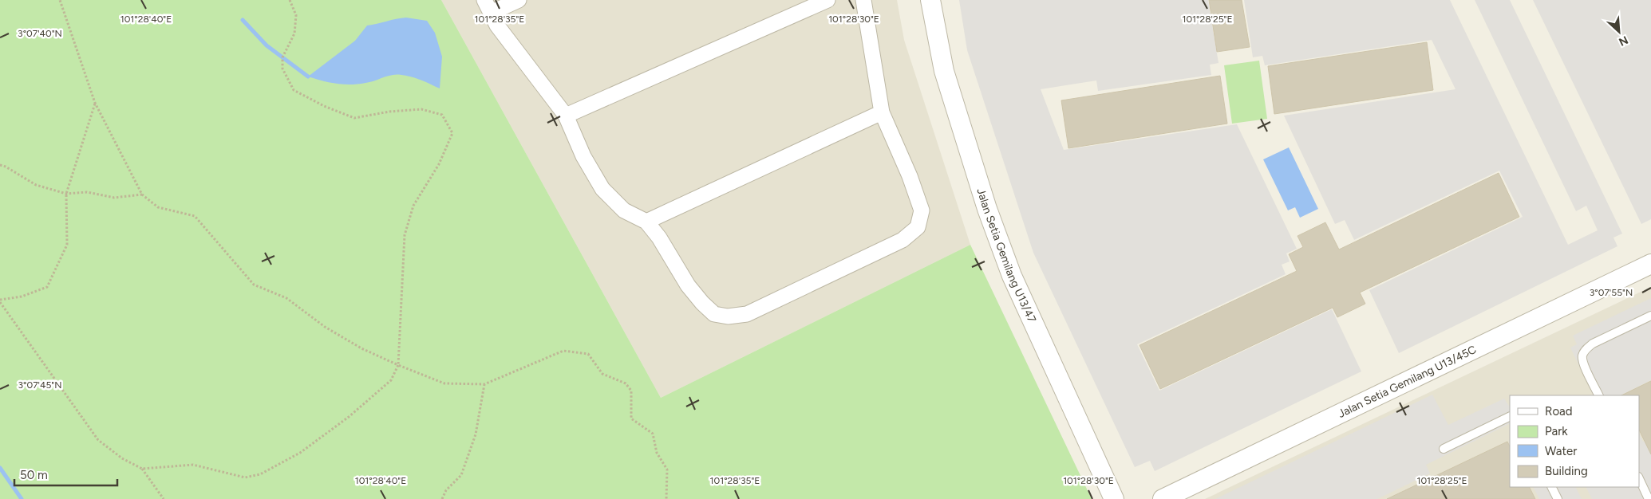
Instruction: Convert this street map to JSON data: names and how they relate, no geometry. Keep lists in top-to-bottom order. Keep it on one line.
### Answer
{"streets":{"street":["Jalan Setia Gemilang U13/47","Jalan Setia Gemilang U13/45C"]},"legend":["Road","Park","Water","Building"],"scale_bar":"50 m","north":"bottom right","coordinates":["101°28'40\"E","101°28'35\"E","101°28'30\"E","101°28'25\"E","3°07'40\"N","3°07'55\"N","3°07'45\"N"]}
